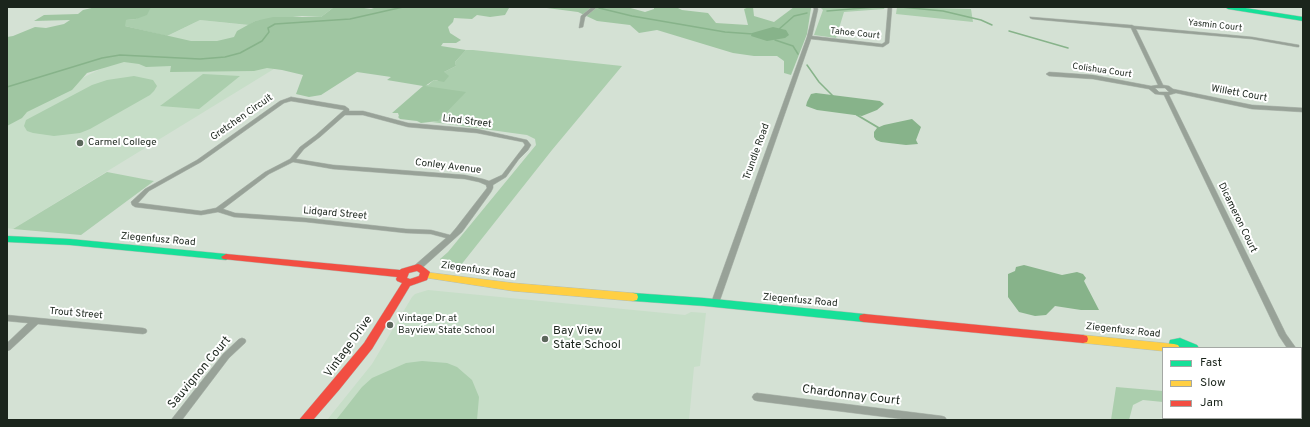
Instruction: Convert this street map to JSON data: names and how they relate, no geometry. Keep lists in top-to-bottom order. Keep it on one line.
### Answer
{"streets":{"main road":["Ziegenfusz Road","Vintage Drive"],"street":["Yasmin Court","Tahoe Court","Colishua Court","Willett Court","Gretchen Circuit","Lind Street","Trundle Road","Conley Avenue","Lidgard Street","Dicameron Court","Trout Street","Sauvignon Court","Chardonnay Court"]},"crossings":[["Tahoe Court","Trundle Road"],["Willett Court","Dicameron Court"],["Gretchen Circuit","Lind Street"],["Gretchen Circuit","Conley Avenue"],["Gretchen Circuit","Lidgard Street"],["Lind Street","Conley Avenue"],["Trundle Road","Ziegenfusz Road"],["Conley Avenue","Lidgard Street"]],"places":["Carmel College","Vintage Dr at Bayview State School","Bay View State School"],"legend":["Fast","Slow","Jam"]}
